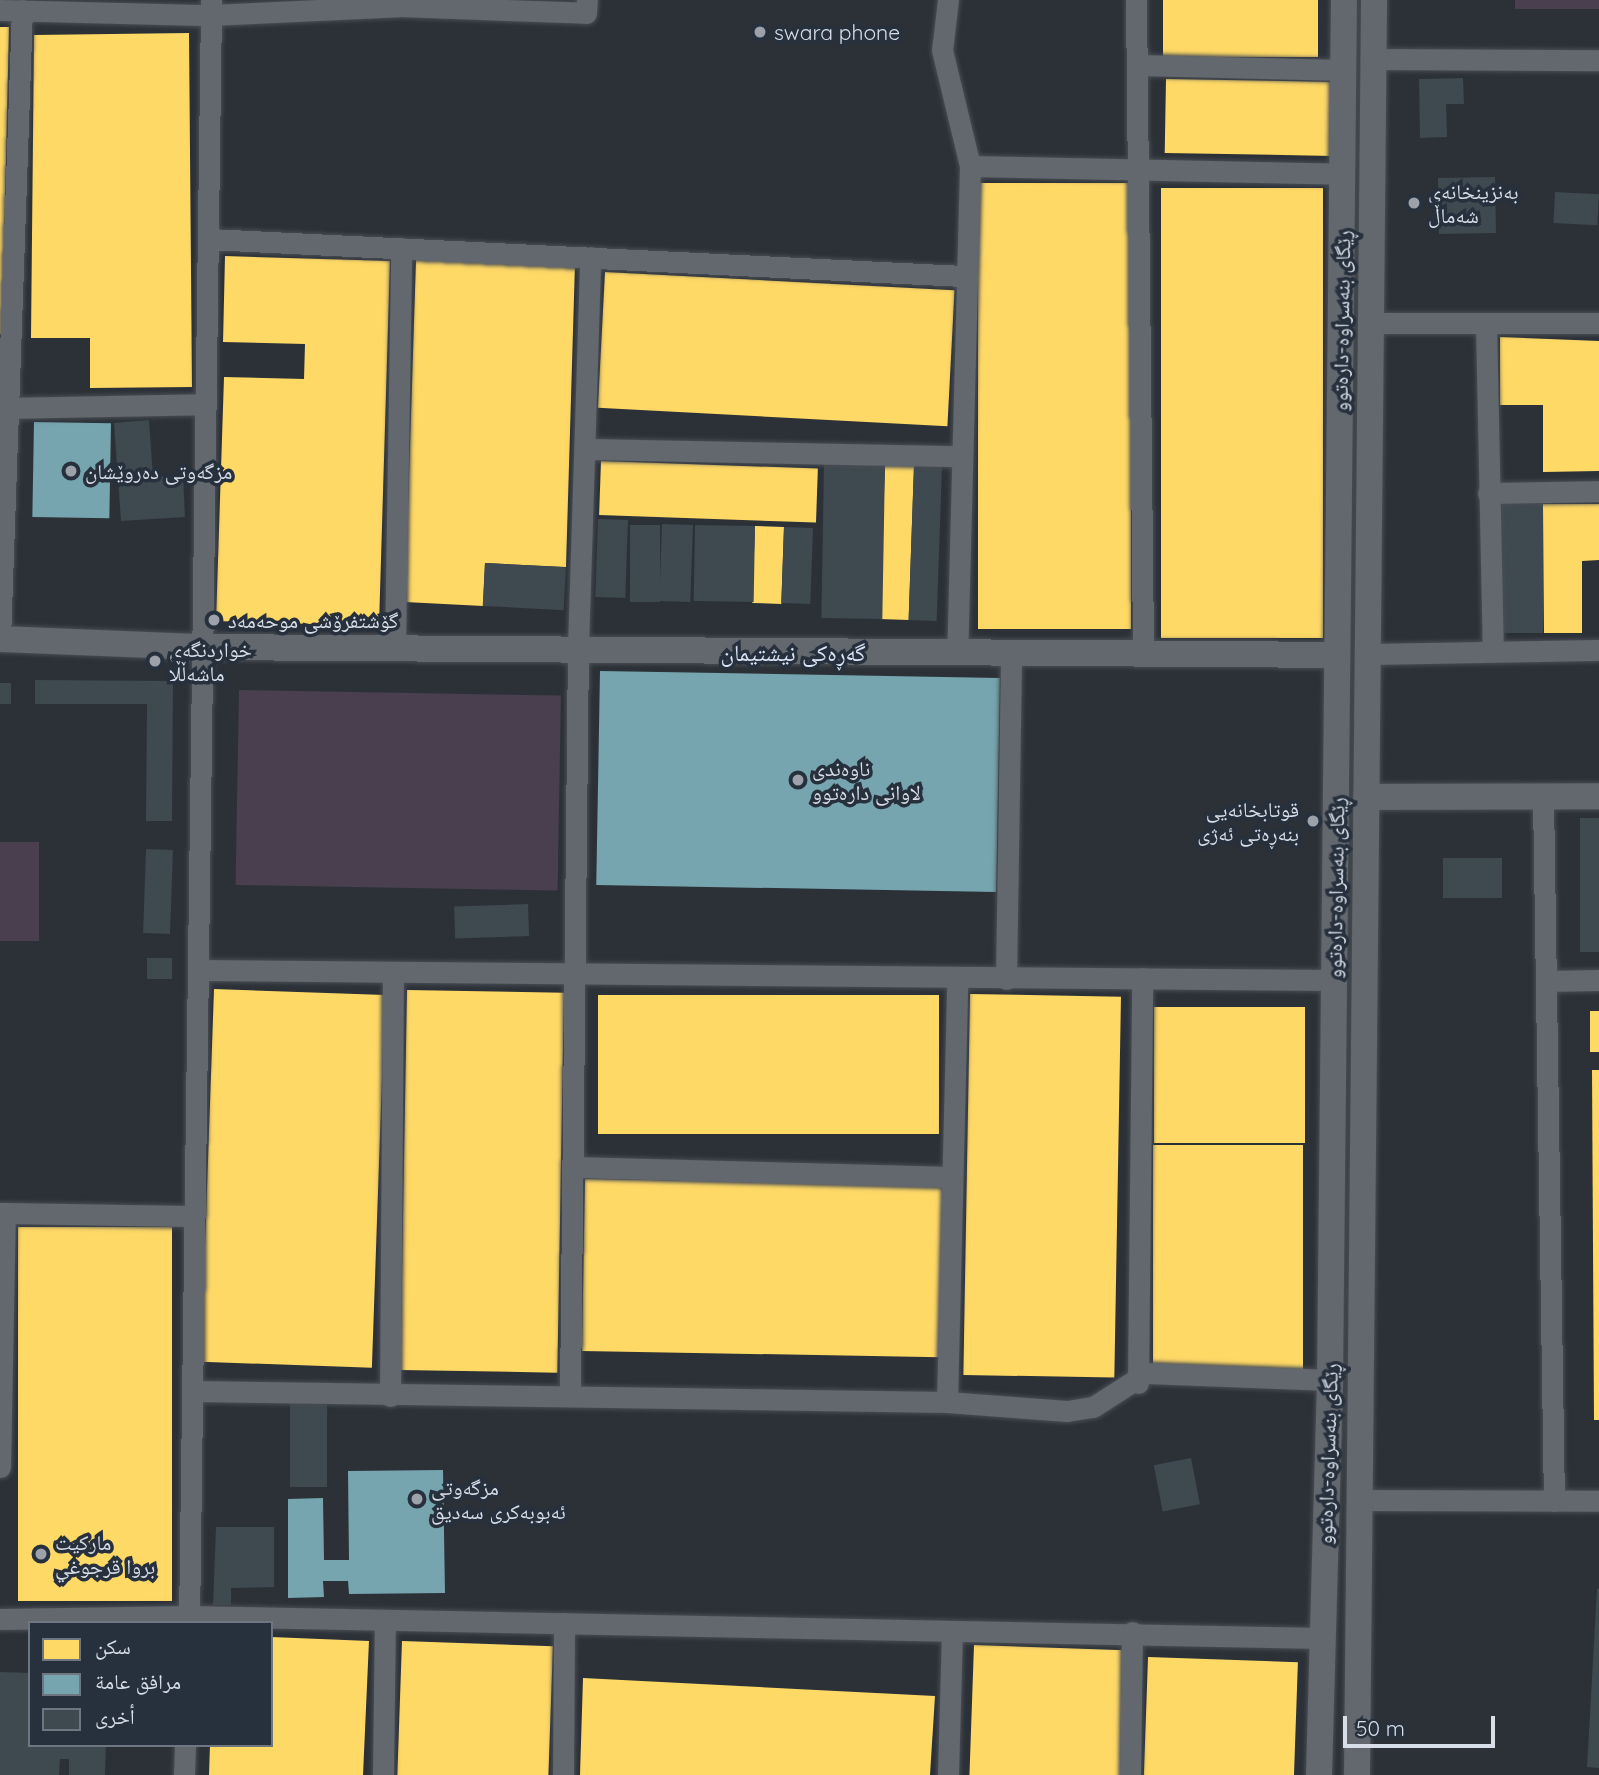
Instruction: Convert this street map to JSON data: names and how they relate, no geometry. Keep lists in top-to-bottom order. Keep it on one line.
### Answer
{"streets":{"street":["ڕێگای بنەسراوە-دارەتوو"]},"districts":["گەڕەکی نیشتیمان"],"places":["swara phone","بەنزینخانەی شەماڵ","مزگەوتی دەروێشان","گۆشتفرۆشی موحەمەد","خواردنگەی ماشەڵڵا","ناوەندی لاوانی دارەتوو","قوتابخانەیی بنەڕەتی ئەژی","مزگەوتی ئەبوبەکری سەدیق","ماركيت بروا قرجوغي"],"legend":["سكن","مرافق عامة","أخرى"],"scale_bar":"50 m"}
